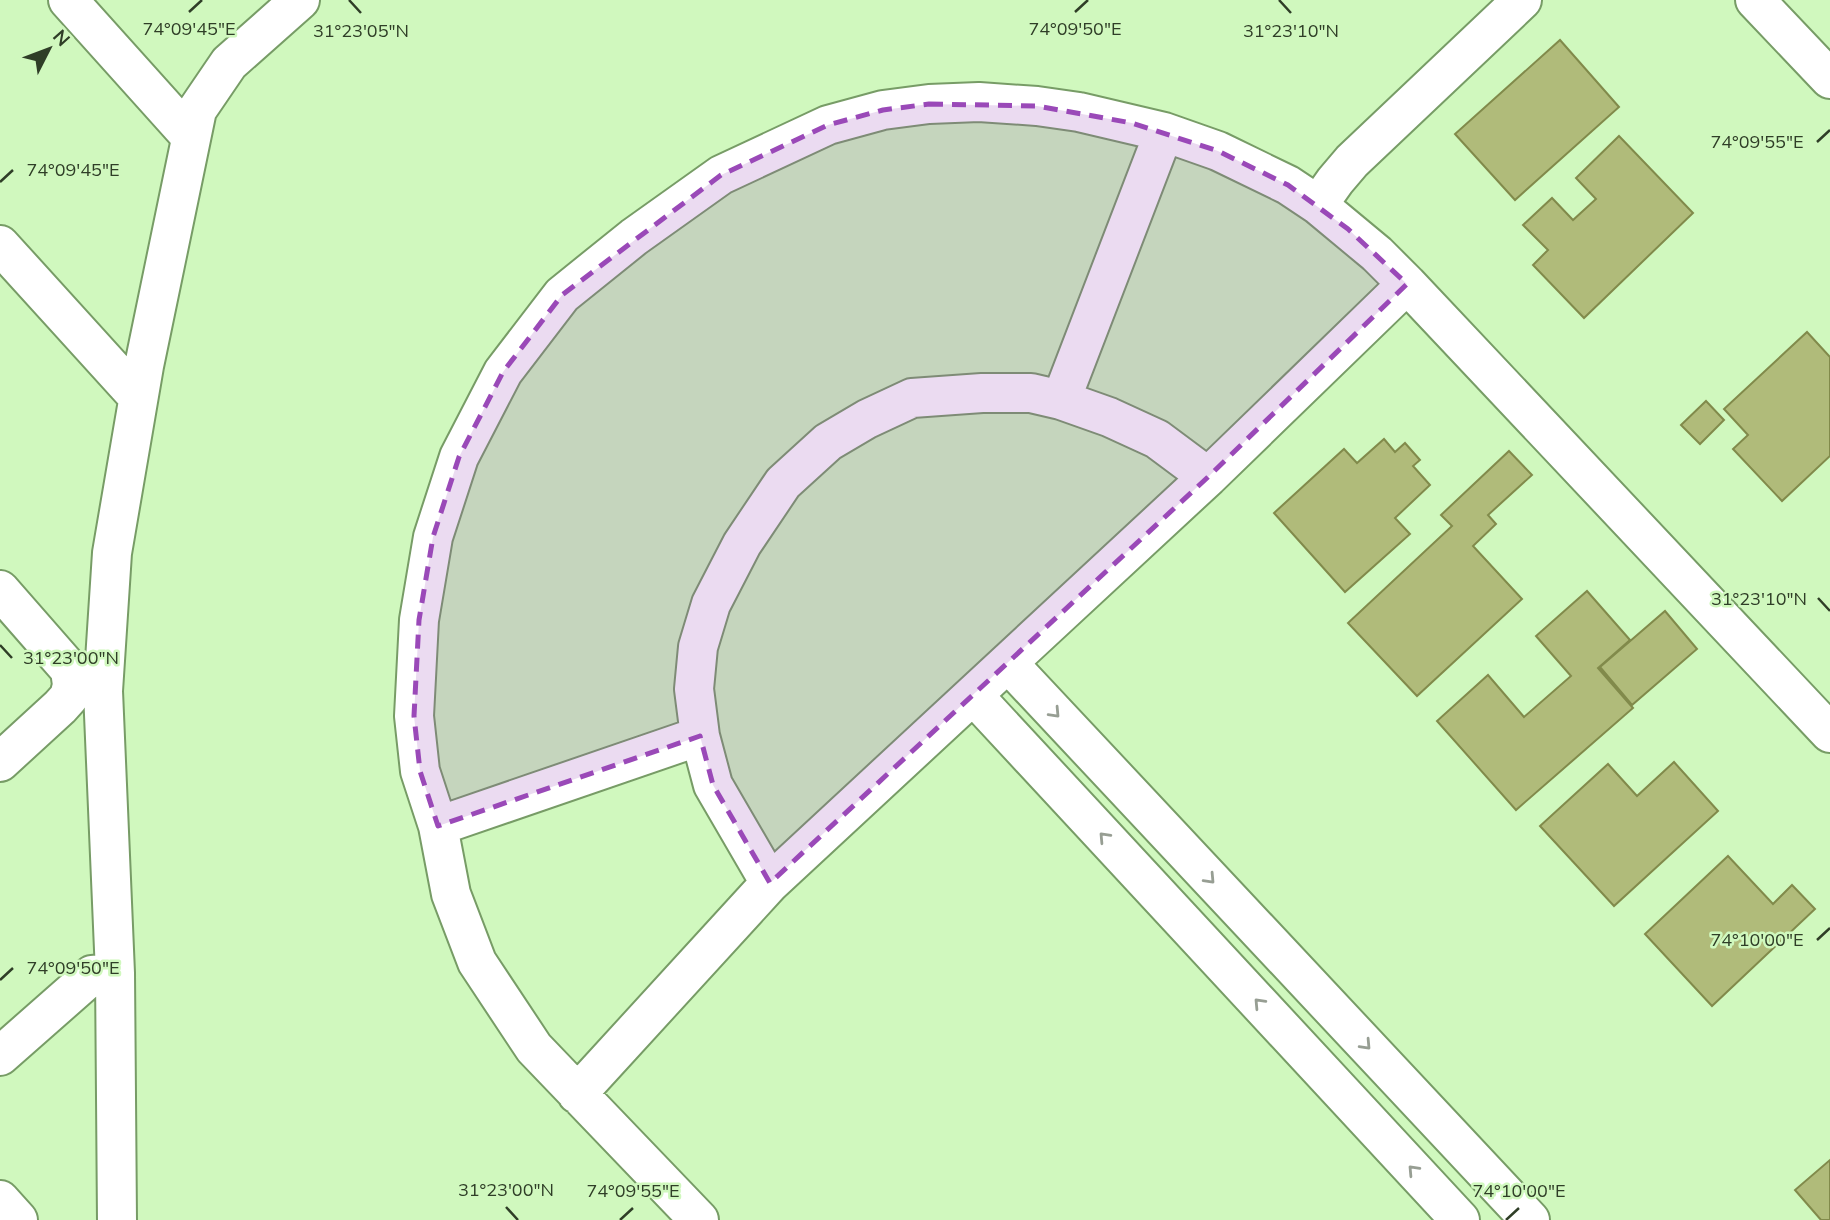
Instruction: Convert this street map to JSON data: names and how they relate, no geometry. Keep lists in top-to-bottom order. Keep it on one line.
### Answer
{"north":"top right","coordinates":["74°09'45\"E","74°09'50\"E","31°23'05\"N","31°23'10\"N","74°09'55\"E","31°23'00\"N","74°10'00\"E"]}
